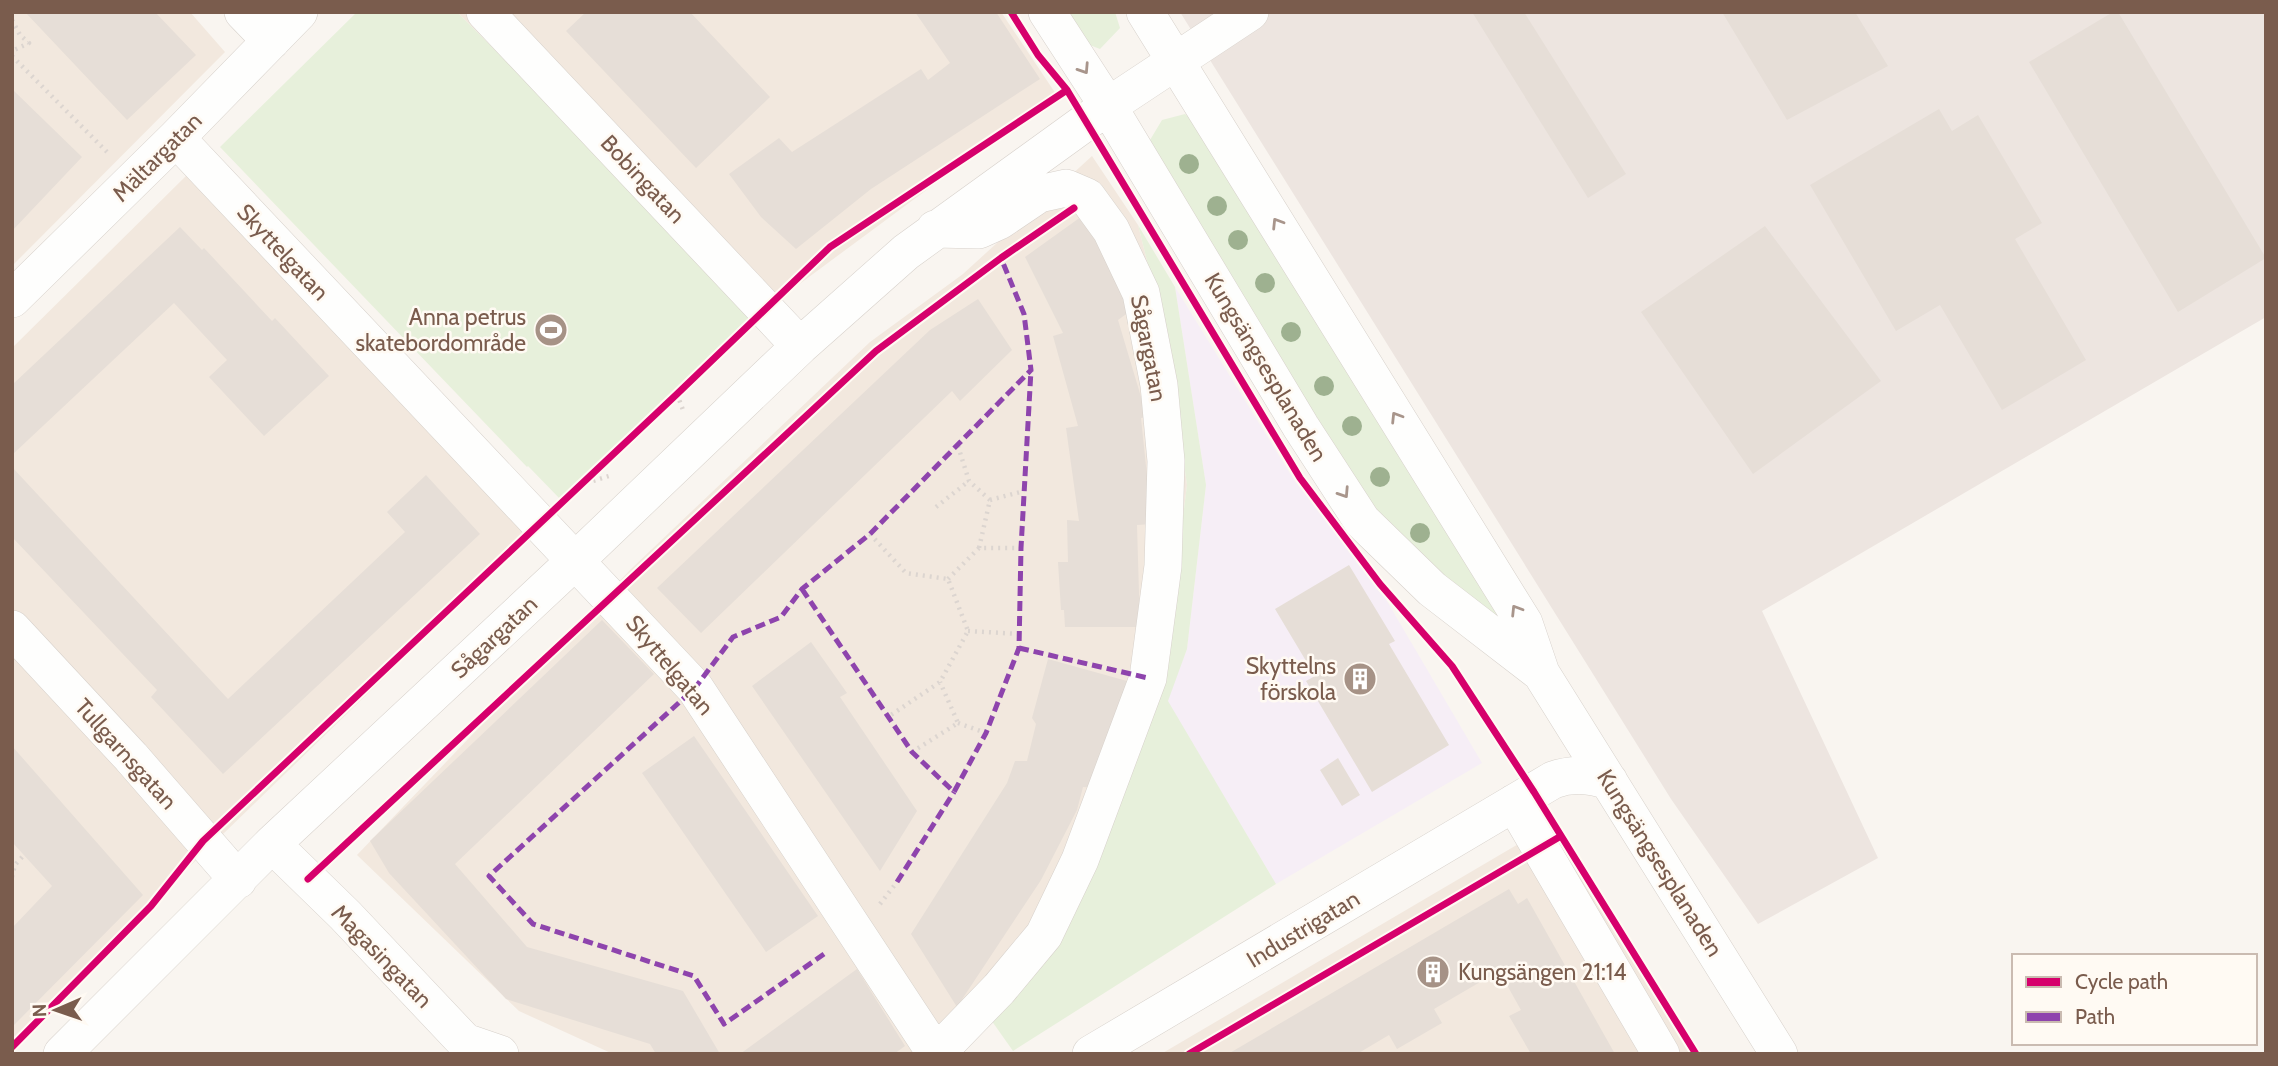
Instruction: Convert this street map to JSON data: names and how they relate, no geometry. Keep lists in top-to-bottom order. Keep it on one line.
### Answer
{"streets":{"street":["Mältargatan","Bobingatan","Skyttelgatan","Sågargatan","Kungsängsesplanaden","Tullgarnsgatan","Industrigatan","Magasingatan"]},"crossings":[["Mältargatan","Skyttelgatan"],["Bobingatan","Sågargatan"],["Skyttelgatan","Sågargatan"],["Sågargatan","Kungsängsesplanaden"],["Sågargatan","Tullgarnsgatan"],["Sågargatan","Magasingatan"]],"places":{"sports":["Anna petrus skatebordområde"],"building":["Skyttelns förskola","Kungsängen 21:14"]},"legend":["Cycle path","Path"],"north":"left"}
